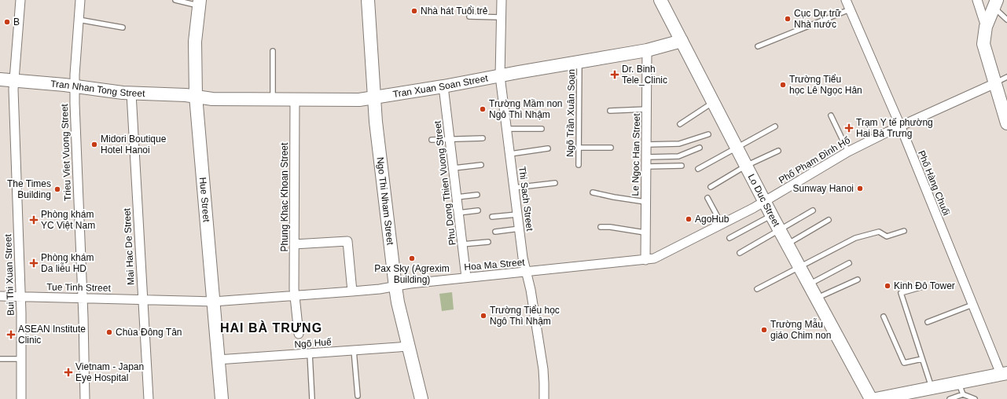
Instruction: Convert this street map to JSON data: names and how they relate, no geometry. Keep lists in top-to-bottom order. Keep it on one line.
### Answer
{"streets":{"street":["Tran Xuan Soan Street","Tran Nhan Tong Street","Trieu Viet Vuong Street","Le Ngoc Han Street","Phố Phạm Đình Hổ","Phu Dong Thien Vuong Street","Phố Hàng Chuối","Phung Khac Khoan Street","Thi Sach Street","Hue Street","Lo Duc Street","Ngo Thi Nham Street","Mai Hac De Street","Hoa Ma Street","Bui Thi Xuan Street","Tue Tinh Street","Ngõ Huế"],"lane":["Ngõ Trần Xuân Soạn"]},"crossings":[["Tran Xuan Soan Street","Tran Nhan Tong Street"],["Tran Xuan Soan Street","Ngõ Trần Xuân Soạn"],["Tran Xuan Soan Street","Le Ngoc Han Street"],["Tran Xuan Soan Street","Phu Dong Thien Vuong Street"],["Tran Xuan Soan Street","Phung Khac Khoan Street"],["Tran Xuan Soan Street","Thi Sach Street"],["Tran Xuan Soan Street","Hue Street"],["Tran Xuan Soan Street","Lo Duc Street"],["Tran Xuan Soan Street","Ngo Thi Nham Street"],["Tran Nhan Tong Street","Trieu Viet Vuong Street"],["Tran Nhan Tong Street","Hue Street"],["Tran Nhan Tong Street","Mai Hac De Street"],["Tran Nhan Tong Street","Bui Thi Xuan Street"],["Trieu Viet Vuong Street","Tue Tinh Street"],["Le Ngoc Han Street","Hoa Ma Street"],["Phố Phạm Đình Hổ","Phố Hàng Chuối"],["Phố Phạm Đình Hổ","Lo Duc Street"],["Phố Phạm Đình Hổ","Hoa Ma Street"],["Phu Dong Thien Vuong Street","Hoa Ma Street"],["Phung Khac Khoan Street","Hoa Ma Street"],["Thi Sach Street","Hoa Ma Street"],["Hue Street","Hoa Ma Street"],["Hue Street","Tue Tinh Street"],["Hue Street","Ngõ Huế"],["Lo Duc Street","Hoa Ma Street"],["Ngo Thi Nham Street","Hoa Ma Street"],["Ngo Thi Nham Street","Ngõ Huế"],["Mai Hac De Street","Tue Tinh Street"],["Hoa Ma Street","Tue Tinh Street"],["Bui Thi Xuan Street","Tue Tinh Street"]],"districts":["HAI BÀ TRƯNG"],"places":{"other":["Nhà hát Tuổi trẻ","Cục Dự trữ Nhà nước","B","Trường Tiểu học Lê Ngọc Hân","Trường Mầm non Ngô Thì Nhậm","Midori Boutique Hotel Hanoi","Sunway Hanoi","The Times Building","AgoHub","Pax Sky (Agrexim Building)","Kinh Đô Tower","Trường Tiểu học Ngô Thì Nhậm","Trường Mẫu giáo Chim non","Chùa Đông Tân"],"health":["Dr. Binh Tele_Clinic","Trạm Y tế phường Hai Bà Trưng","Phòng khám YC Việt Nam","Phòng khám Da liễu HD","ASEAN Institute Clinic","Vietnam - Japan Eye Hospital"]}}
